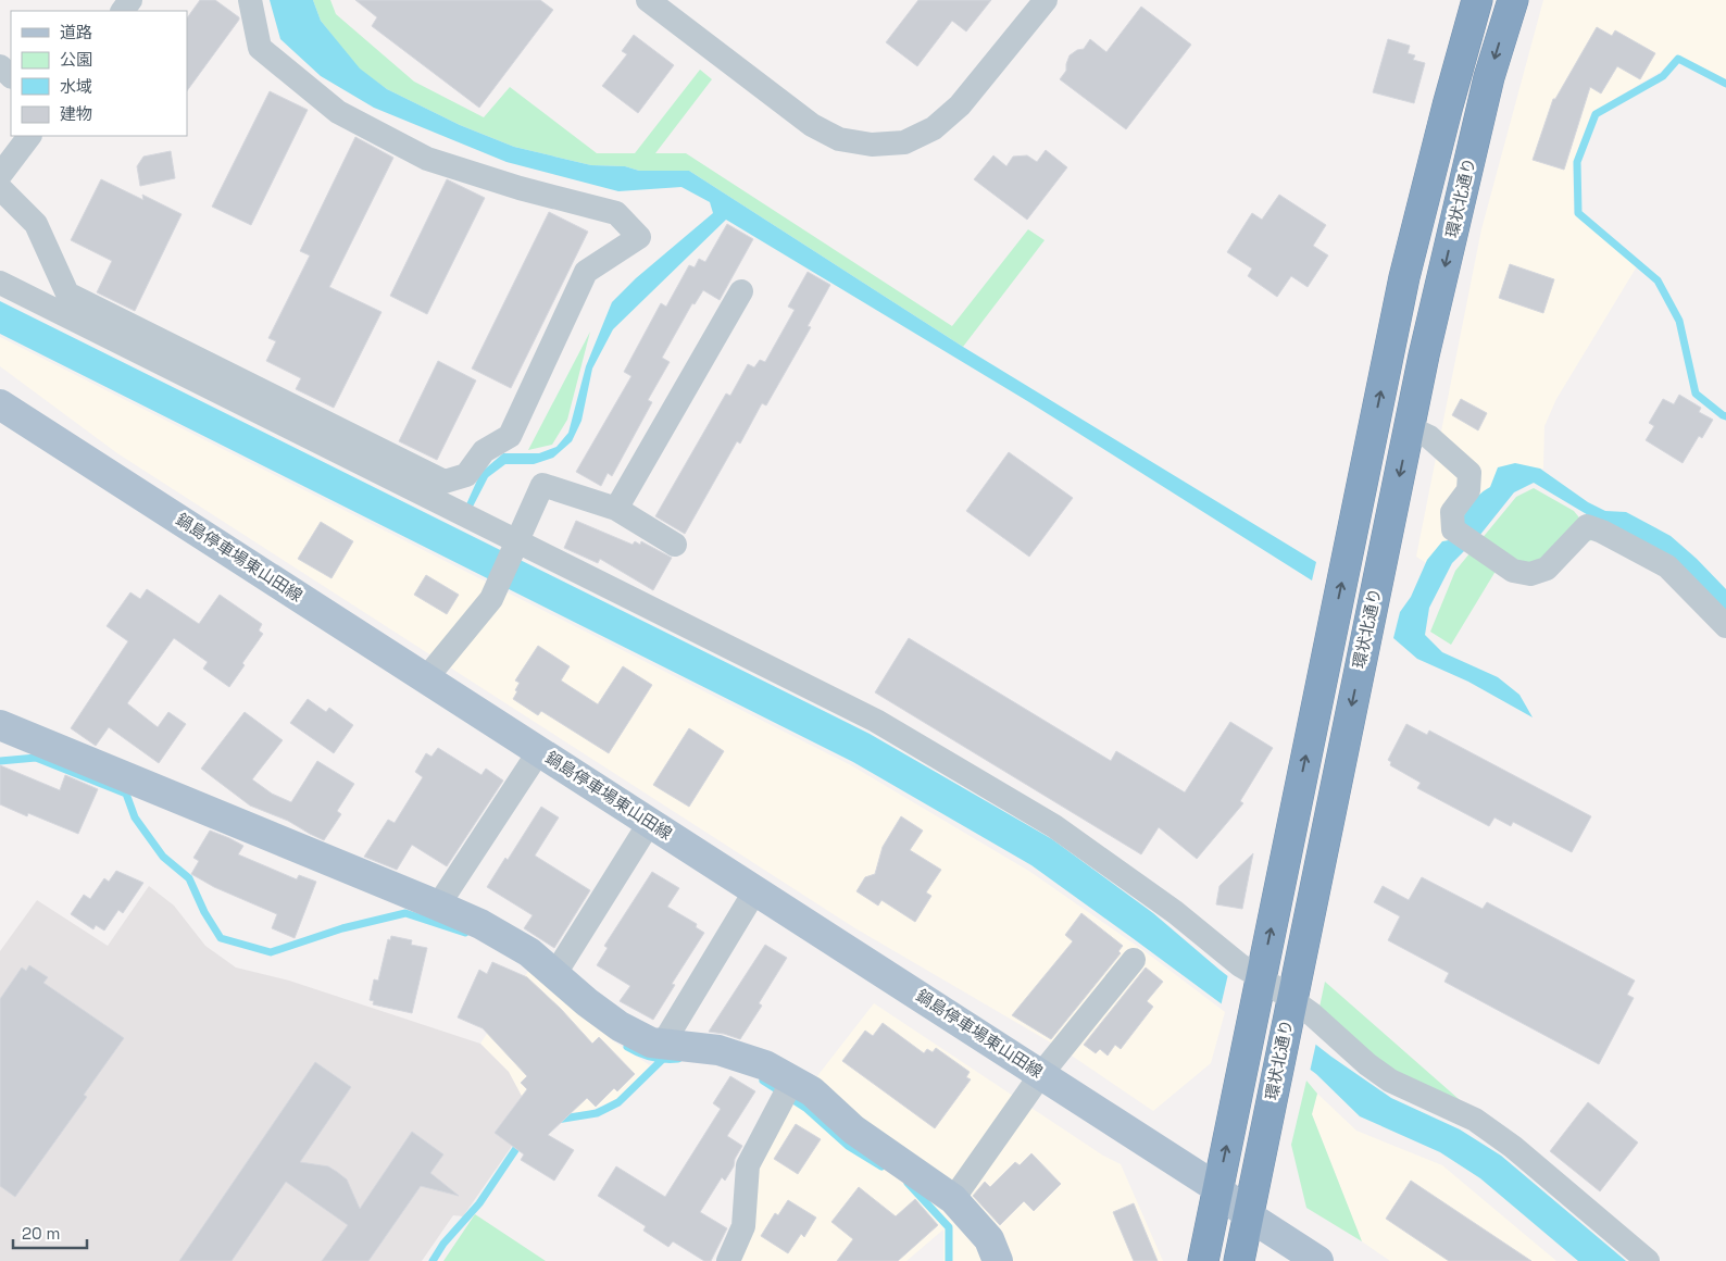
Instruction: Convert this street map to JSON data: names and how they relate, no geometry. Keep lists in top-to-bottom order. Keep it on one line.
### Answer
{"streets":{"highway":["環状北通り"],"main road":["鍋島停車場東山田線"]},"crossings":[["環状北通り","鍋島停車場東山田線"]],"legend":["道路","公園","水域","建物"],"scale_bar":"20 m"}
